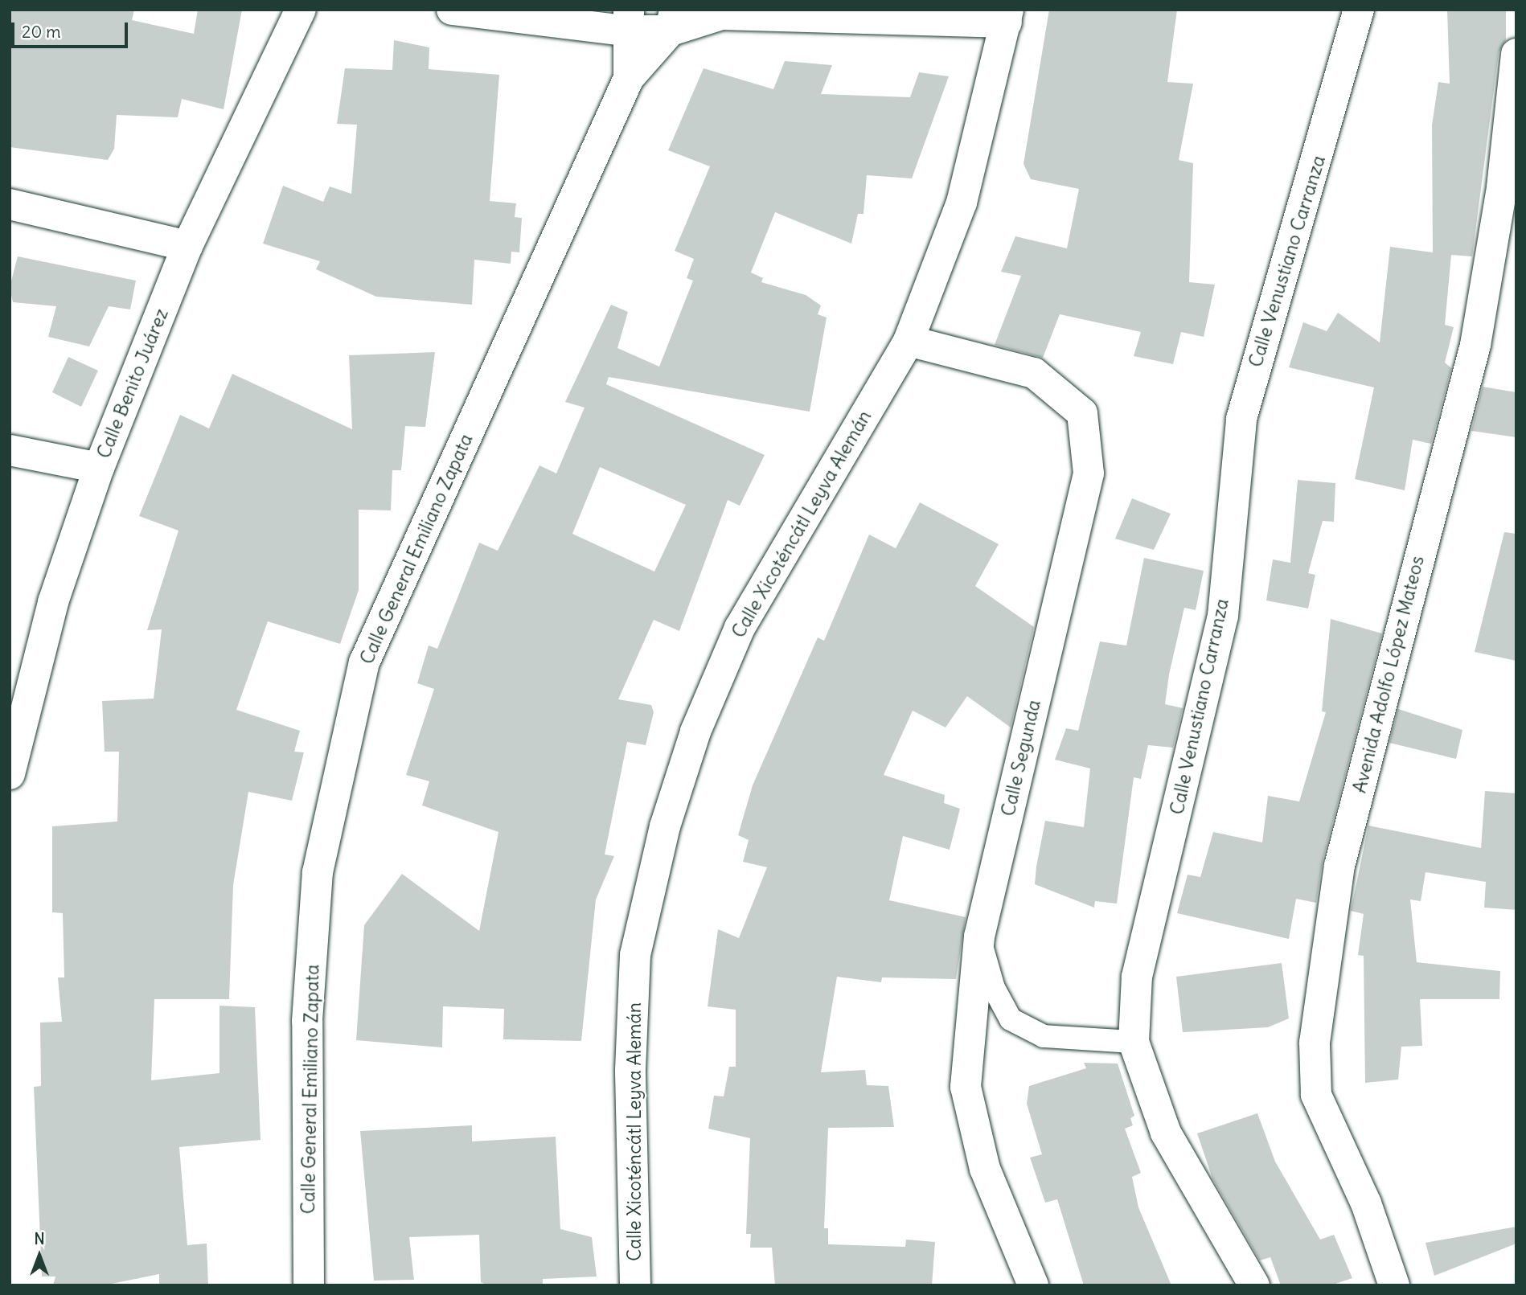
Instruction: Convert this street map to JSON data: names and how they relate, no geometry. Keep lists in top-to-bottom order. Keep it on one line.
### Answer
{"streets":{"street":["Calle Venustiano Carranza","Calle Benito Juárez","Calle Xicoténcátl Leyva Alemán","Calle General Emiliano Zapata","Avenida Adolfo López Mateos","Calle Segunda"]},"crossings":[["Calle Xicoténcátl Leyva Alemán","Calle Segunda"]],"scale_bar":"20 m","north":"top"}
